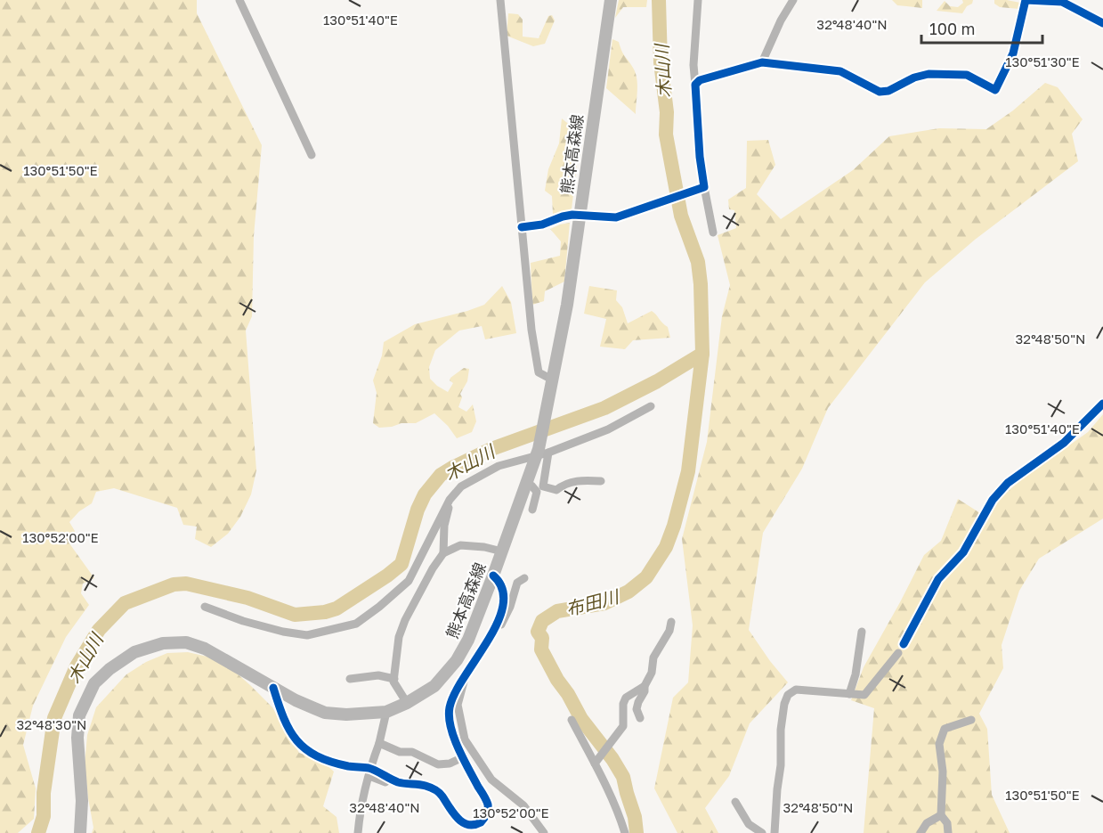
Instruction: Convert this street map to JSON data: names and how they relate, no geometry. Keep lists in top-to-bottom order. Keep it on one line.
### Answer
{"streets":{"main road":["熊本高森線"]},"water":["木山川","布田川"],"scale_bar":"100 m","coordinates":["130°51'40\"E","32°48'40\"N","130°51'30\"E","130°51'50\"E","32°48'50\"N","130°52'00\"E","32°48'30\"N"]}
